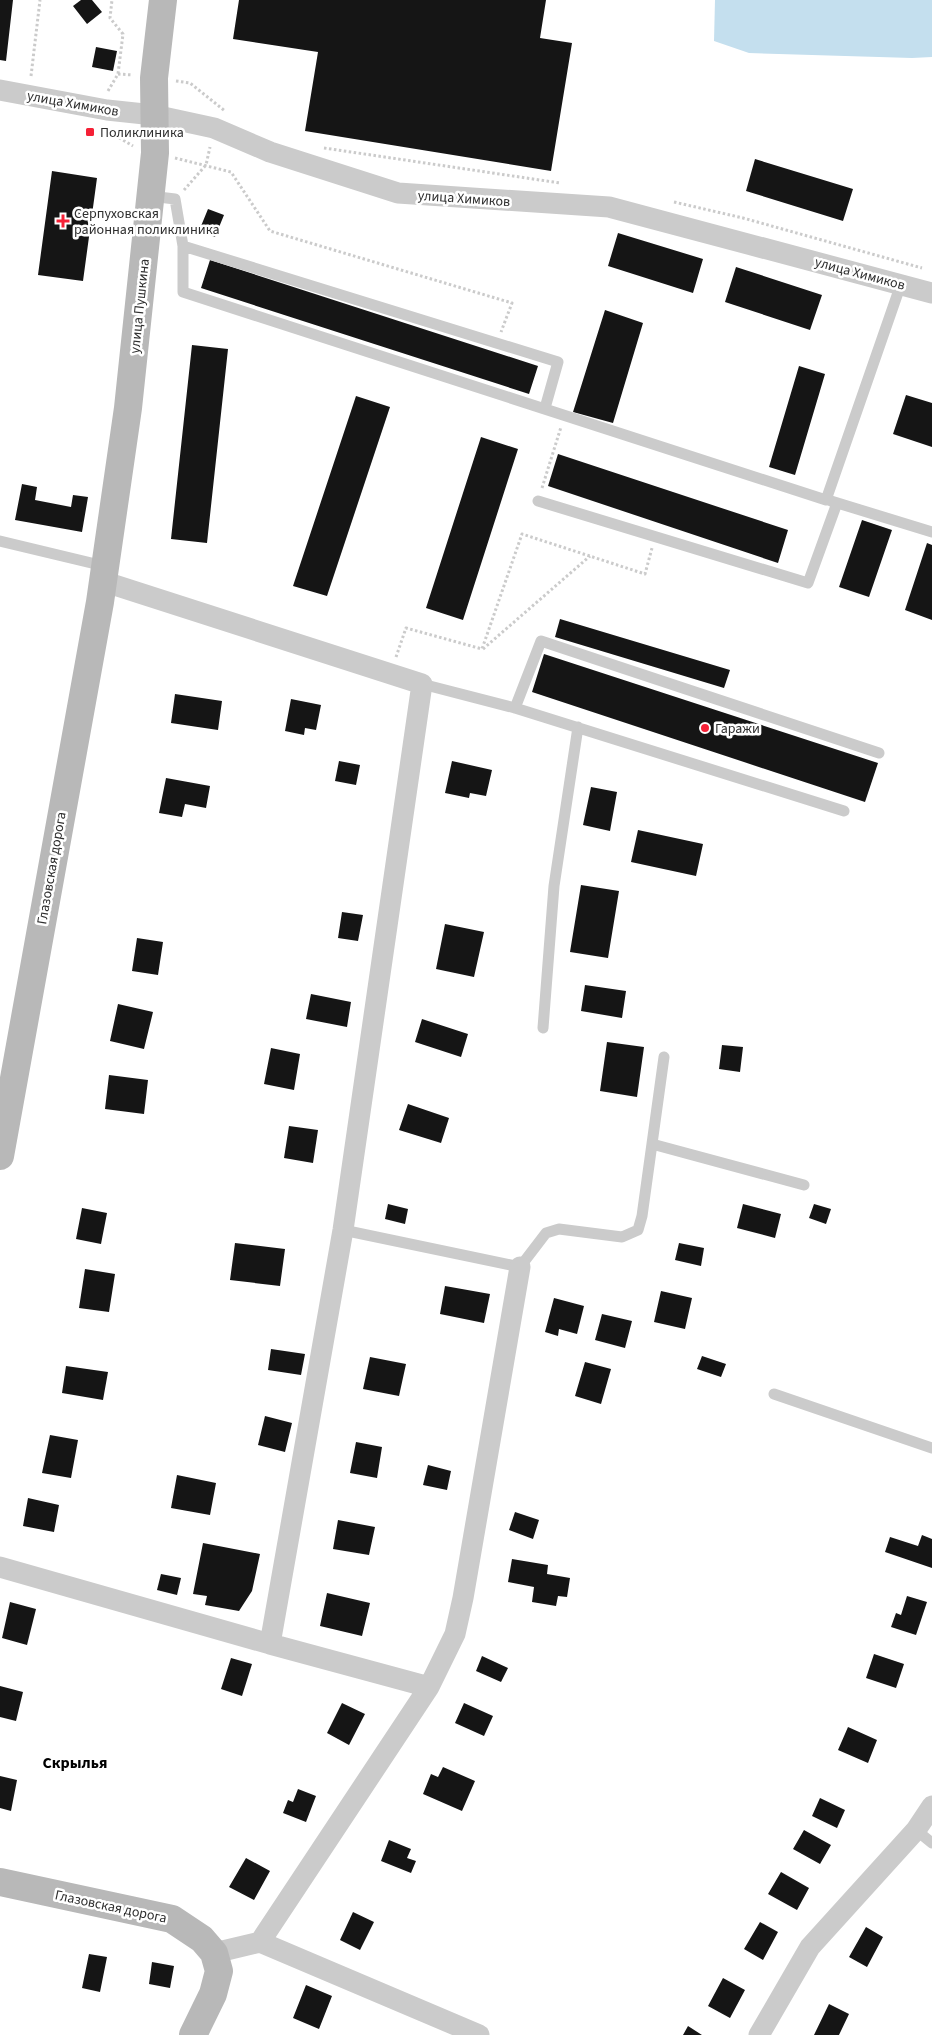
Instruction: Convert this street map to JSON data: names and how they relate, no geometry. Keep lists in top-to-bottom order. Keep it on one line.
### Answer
{"streets":{"street":["улица Химиков","улица Пушкина","Глазовская дорога"]},"crossings":[["улица Химиков","улица Пушкина"],["улица Пушкина","Глазовская дорога"]],"districts":["Скрылья"],"places":{"transit":["Поликлиника"],"health":["Серпуховская районная поликлиника"],"other":["Гаражи"]}}
